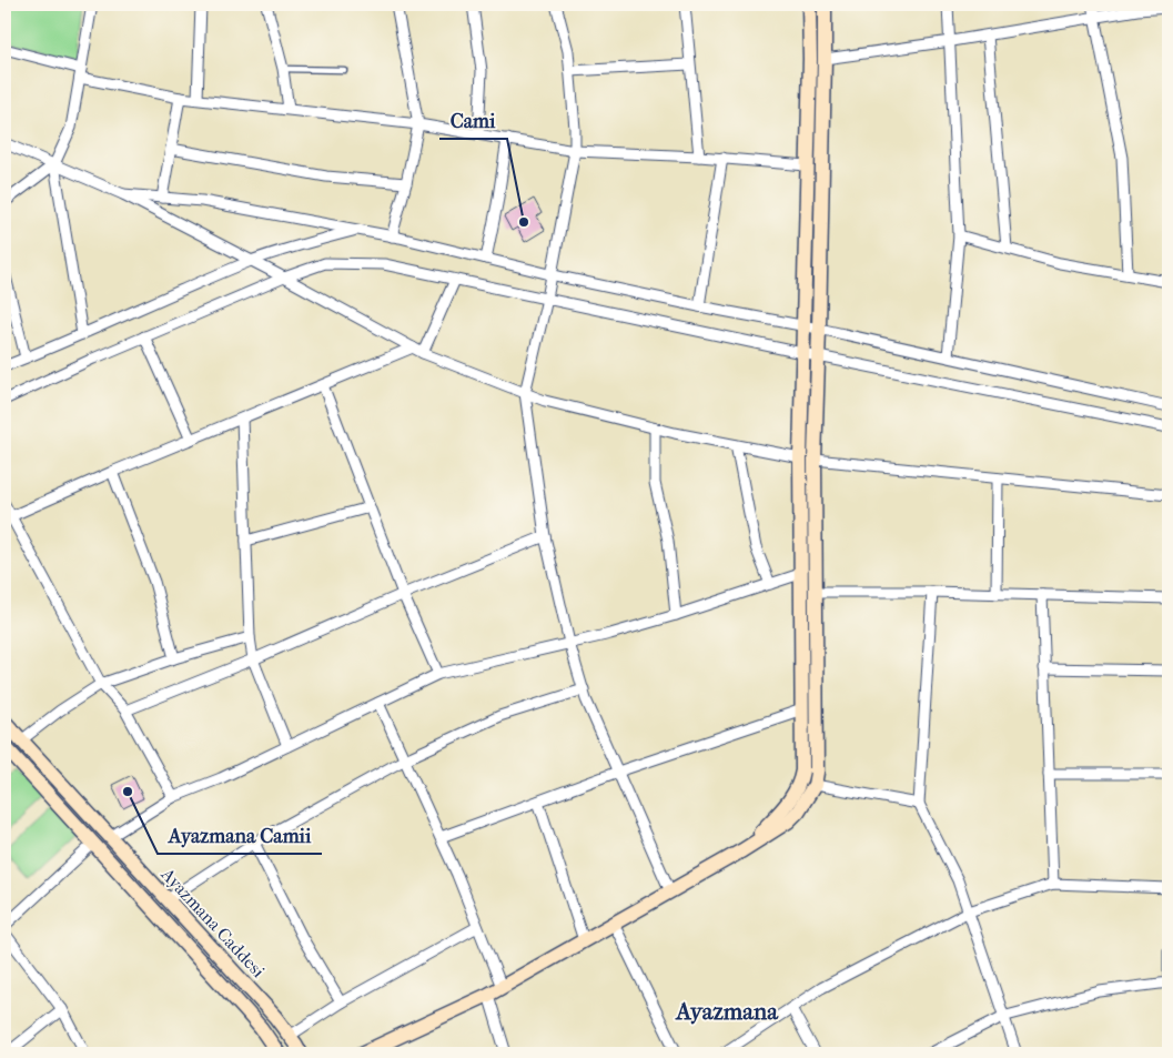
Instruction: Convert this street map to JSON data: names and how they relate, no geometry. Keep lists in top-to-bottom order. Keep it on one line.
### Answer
{"streets":{"main road":["Ayazmana Caddesi"]},"districts":["Ayazmana"],"places":["Cami","Ayazmana Camii"]}
